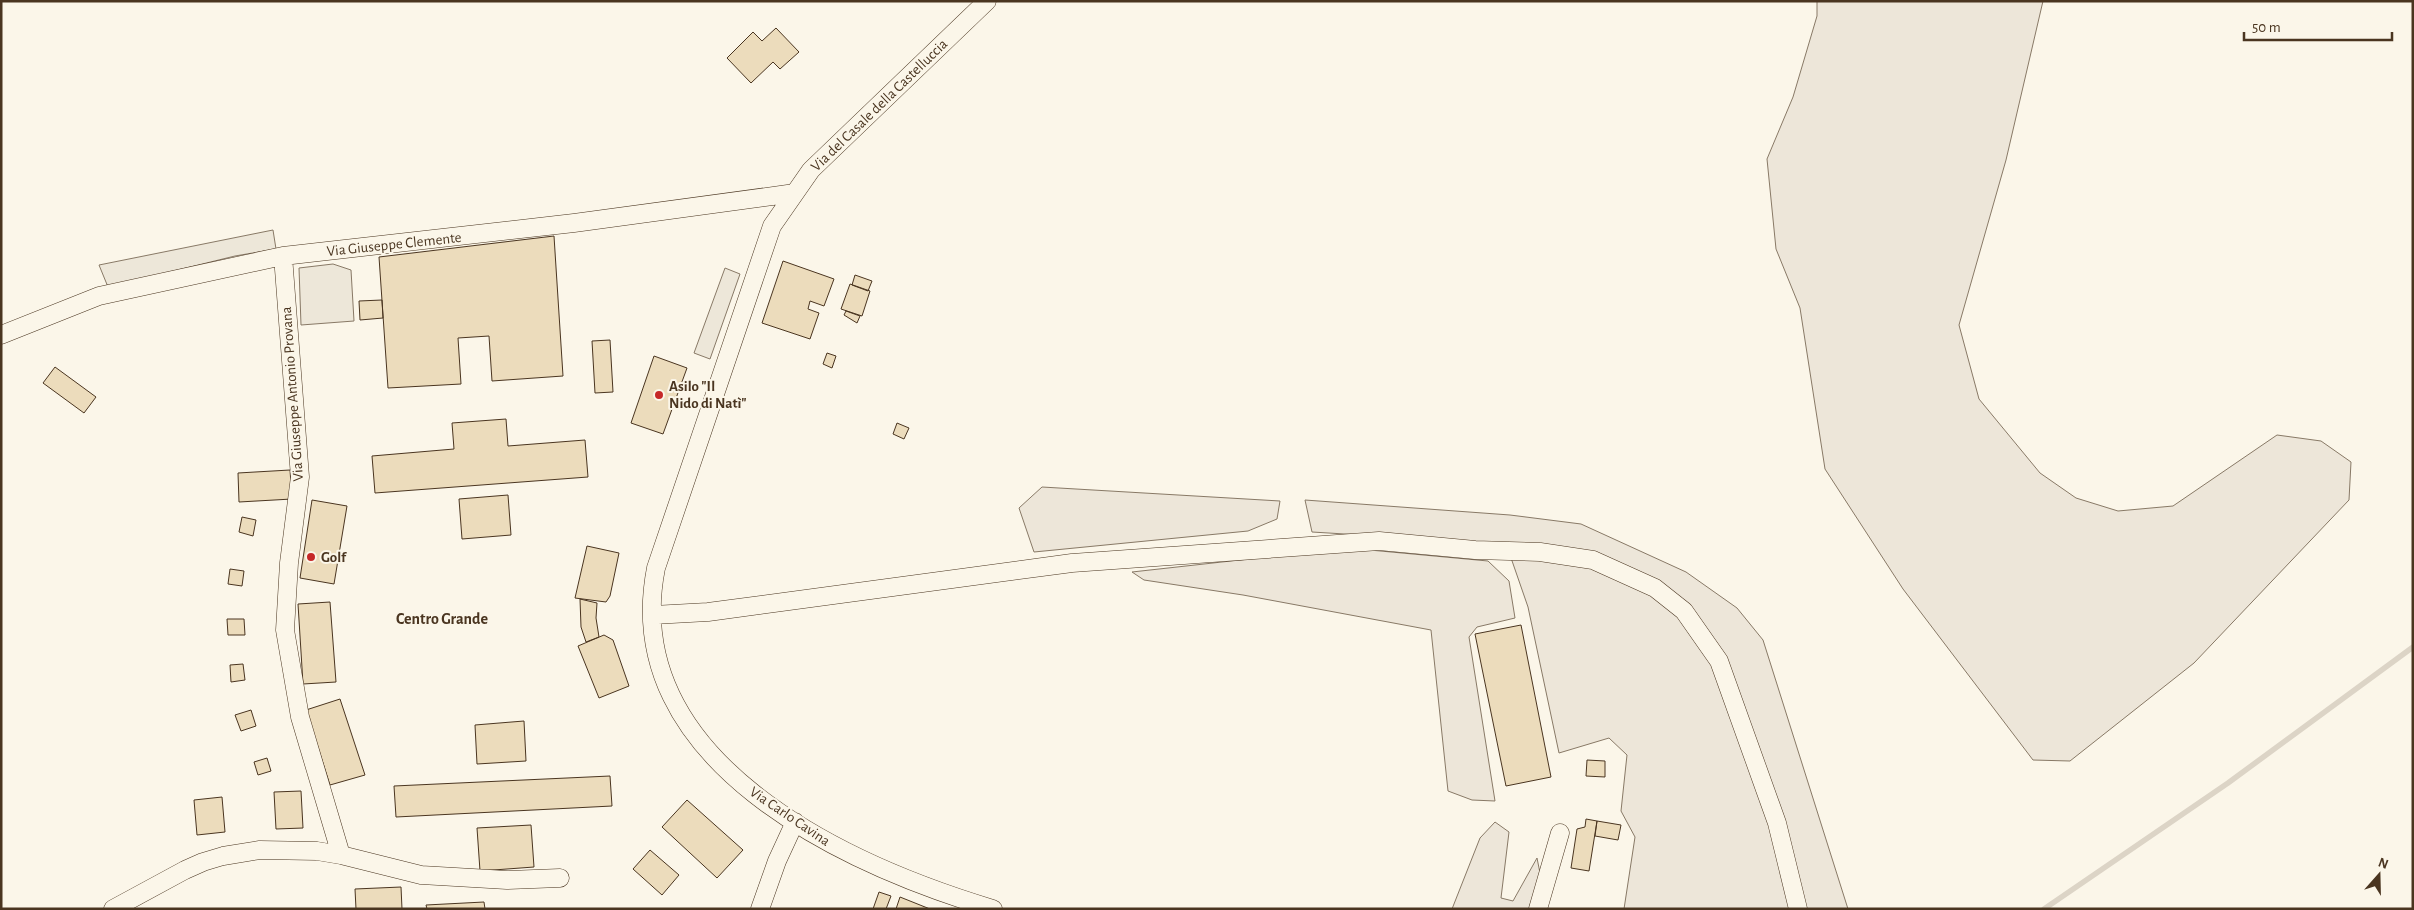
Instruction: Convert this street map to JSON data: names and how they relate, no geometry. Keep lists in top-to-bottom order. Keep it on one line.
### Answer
{"streets":{"street":["Via del Casale della Castelluccia","Via Giuseppe Clemente","Via Giuseppe Antonio Provana","Via Carlo Cavina"]},"crossings":[["Via del Casale della Castelluccia","Via Giuseppe Clemente"],["Via del Casale della Castelluccia","Via Carlo Cavina"],["Via Giuseppe Clemente","Via Giuseppe Antonio Provana"]],"districts":["Centro Grande"],"places":["Asilo \"Il Nido di Natì\"","Golf"],"scale_bar":"50 m","north":"top"}
